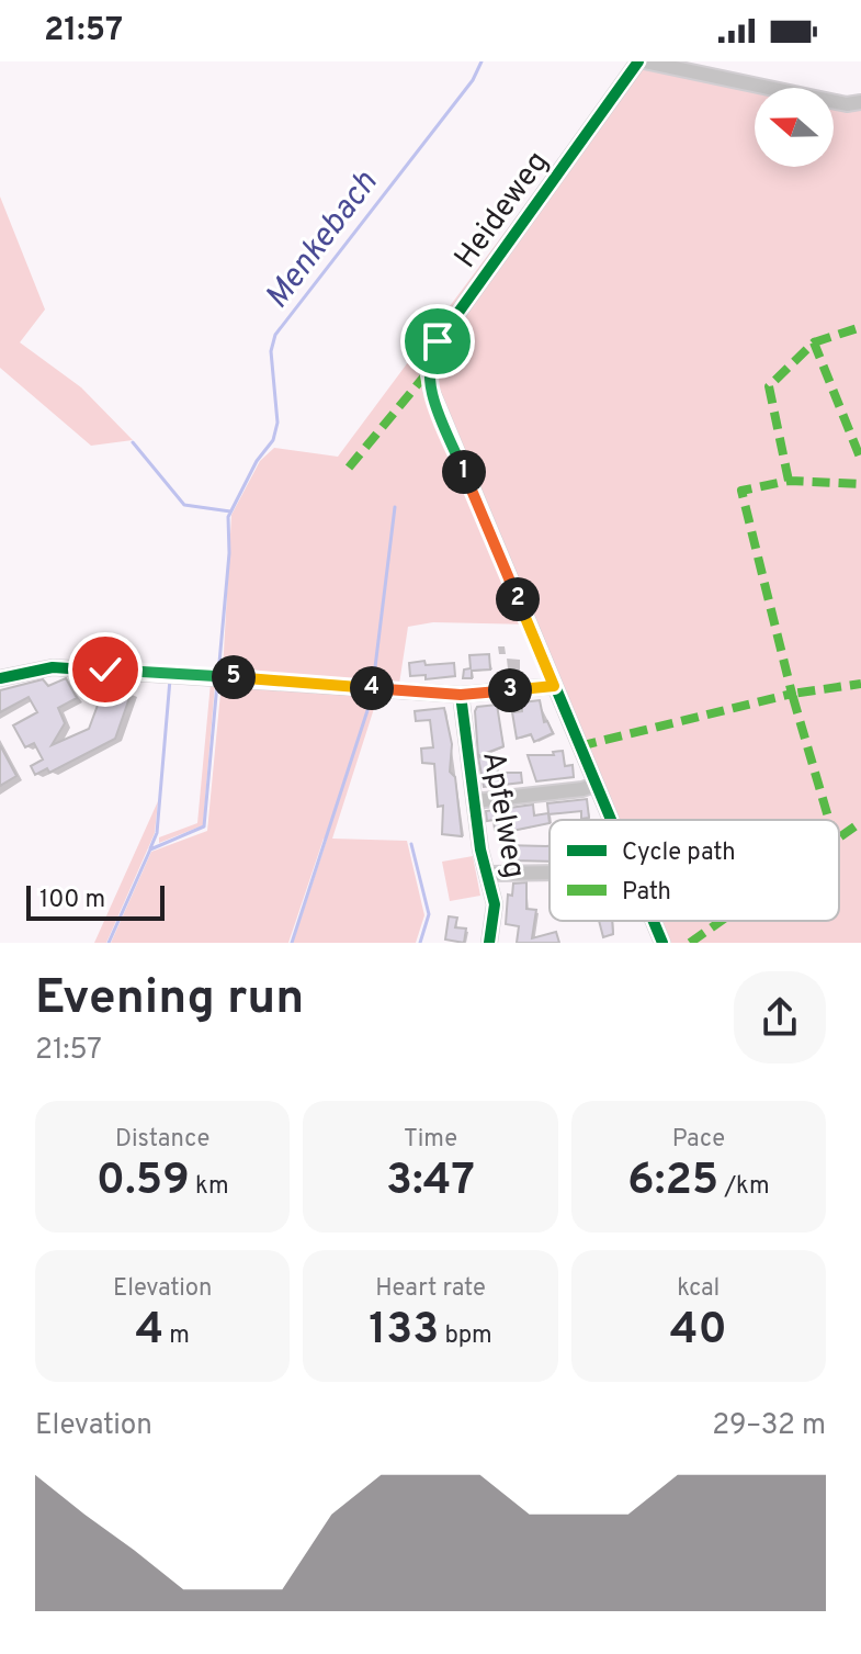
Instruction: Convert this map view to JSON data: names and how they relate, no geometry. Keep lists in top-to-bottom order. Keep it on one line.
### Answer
{"streets":{"street":["Heideweg","Apfelweg"]},"water":["Menkebach"],"legend":["Cycle path","Path"],"scale_bar":"100 m","north":"left","page":{"status":"21:57","pins":["1","2","5","4","3"],"scale":"100 m","heading":["Evening run","21:57"],"stats":[["Distance","0.59 km"],["Time","3:47"],["Pace","6:25 /km"],["Elevation","4 m"],["Heart rate","133 bpm"],["kcal","40"]],"chart":["Elevation","29–32 m"]}}
